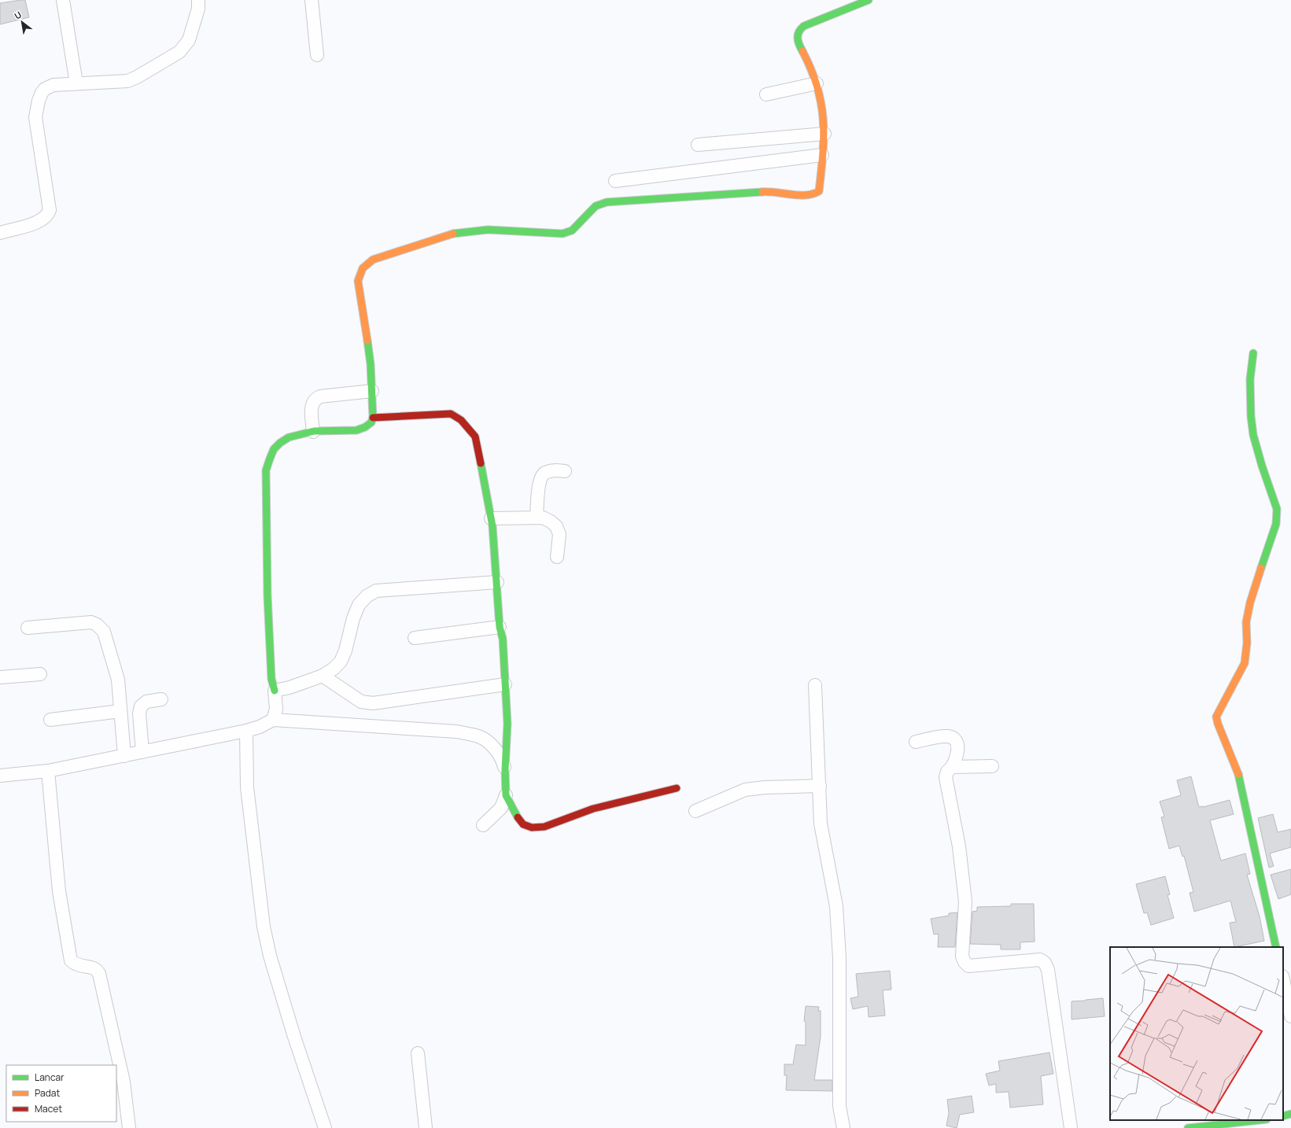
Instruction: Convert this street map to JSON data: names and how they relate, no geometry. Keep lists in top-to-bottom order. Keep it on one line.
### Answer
{"legend":["Lancar","Padat","Macet"],"north":"top left"}
